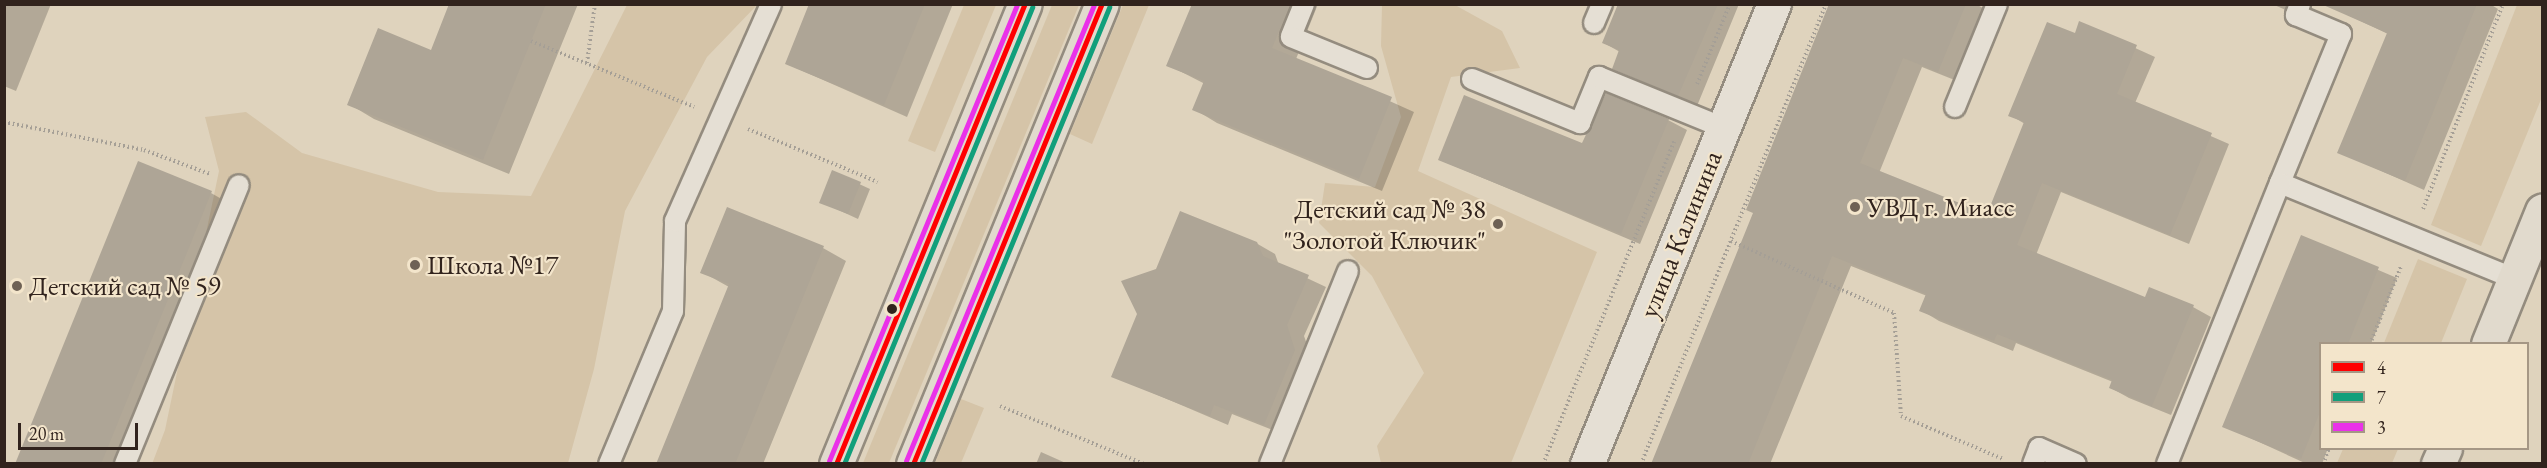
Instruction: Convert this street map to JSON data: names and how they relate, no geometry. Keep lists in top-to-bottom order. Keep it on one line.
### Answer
{"streets":{"street":["улица Калинина"]},"places":["УВД г. Миасс","Детский сад № 38 \"Золотой Ключик\"","Школа №17","Детский сад № 59"],"lines":["transit line 4","transit line 3","transit line 7"],"legend":["4","7","3"],"scale_bar":"20 m"}
